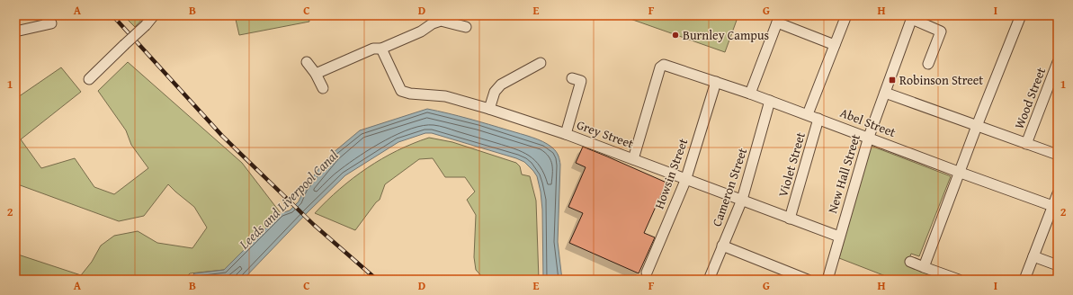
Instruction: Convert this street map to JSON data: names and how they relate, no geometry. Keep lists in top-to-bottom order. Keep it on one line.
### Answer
{"streets":{"street":["Wood Street","Abel Street","Grey Street","Violet Street","Howsin Street","New Hall Street","Cameron Street"]},"crossings":[["Abel Street","Grey Street"],["Abel Street","Violet Street"],["Abel Street","Howsin Street"],["Abel Street","New Hall Street"],["Abel Street","Cameron Street"],["Grey Street","Violet Street"],["Grey Street","Howsin Street"],["Grey Street","New Hall Street"],["Grey Street","Cameron Street"]],"water":["Leeds and Liverpool Canal"],"places":{"other":["Burnley Campus"],"transit":["Robinson Street"]},"grid":{"columns":["A","B","C","D","E","F","G","H","I"],"rows":["1","2"]}}
